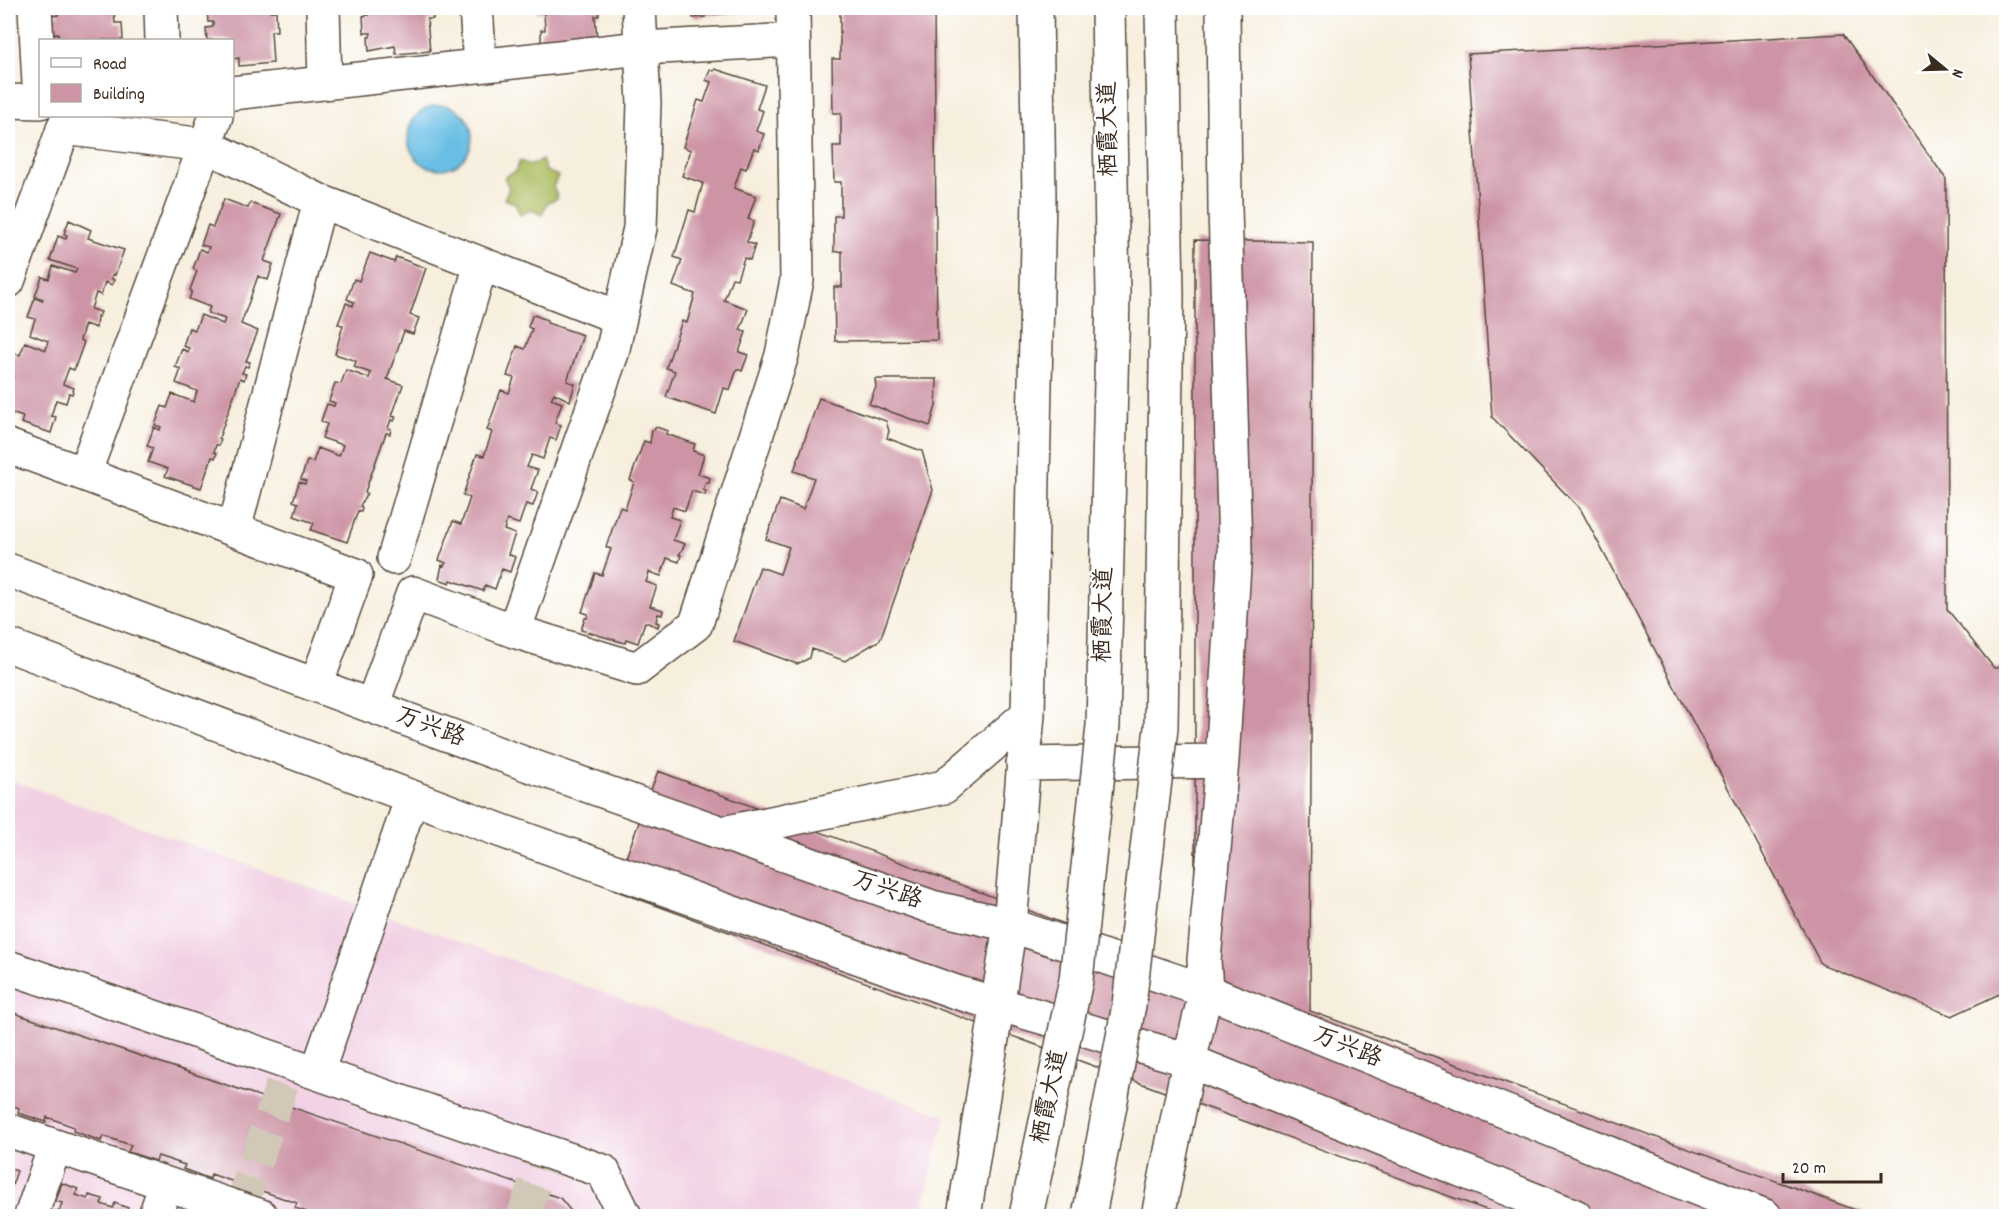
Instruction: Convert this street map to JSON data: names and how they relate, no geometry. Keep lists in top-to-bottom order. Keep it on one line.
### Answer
{"streets":{"main road":["栖霞大道","万兴路"]},"legend":["Road","Building"],"scale_bar":"20 m","north":"right"}
